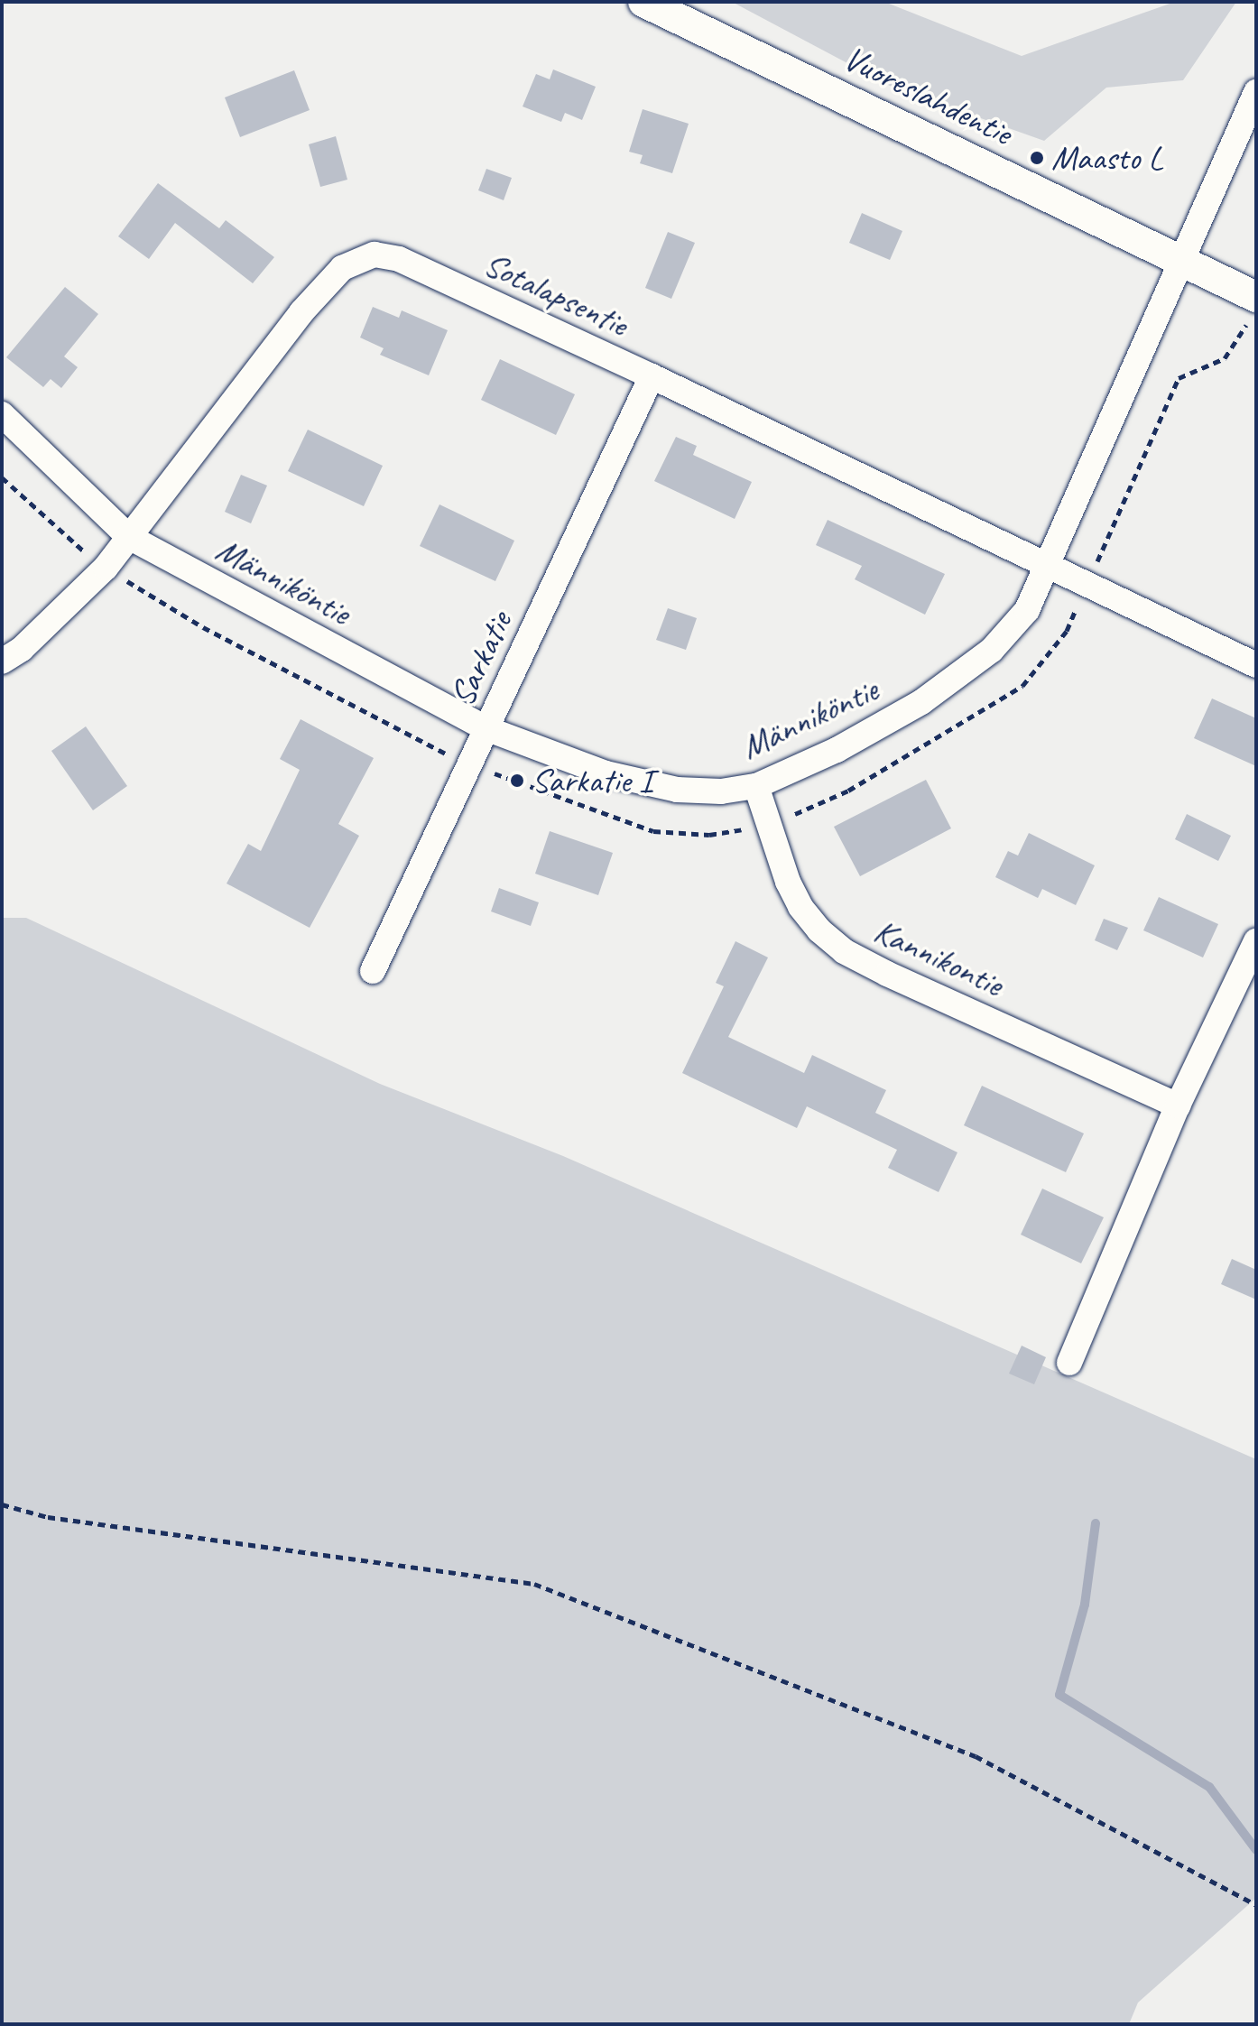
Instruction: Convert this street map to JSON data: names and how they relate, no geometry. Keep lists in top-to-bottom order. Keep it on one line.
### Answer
{"streets":{"street":["Vuoreslahdentie","Sotalapsentie","Männiköntie","Sarkatie","Kannikontie"]},"crossings":[["Vuoreslahdentie","Männiköntie"],["Sotalapsentie","Männiköntie"],["Sotalapsentie","Sarkatie"],["Männiköntie","Sarkatie"],["Männiköntie","Kannikontie"]],"places":["Maasto L","Sarkatie I"]}
